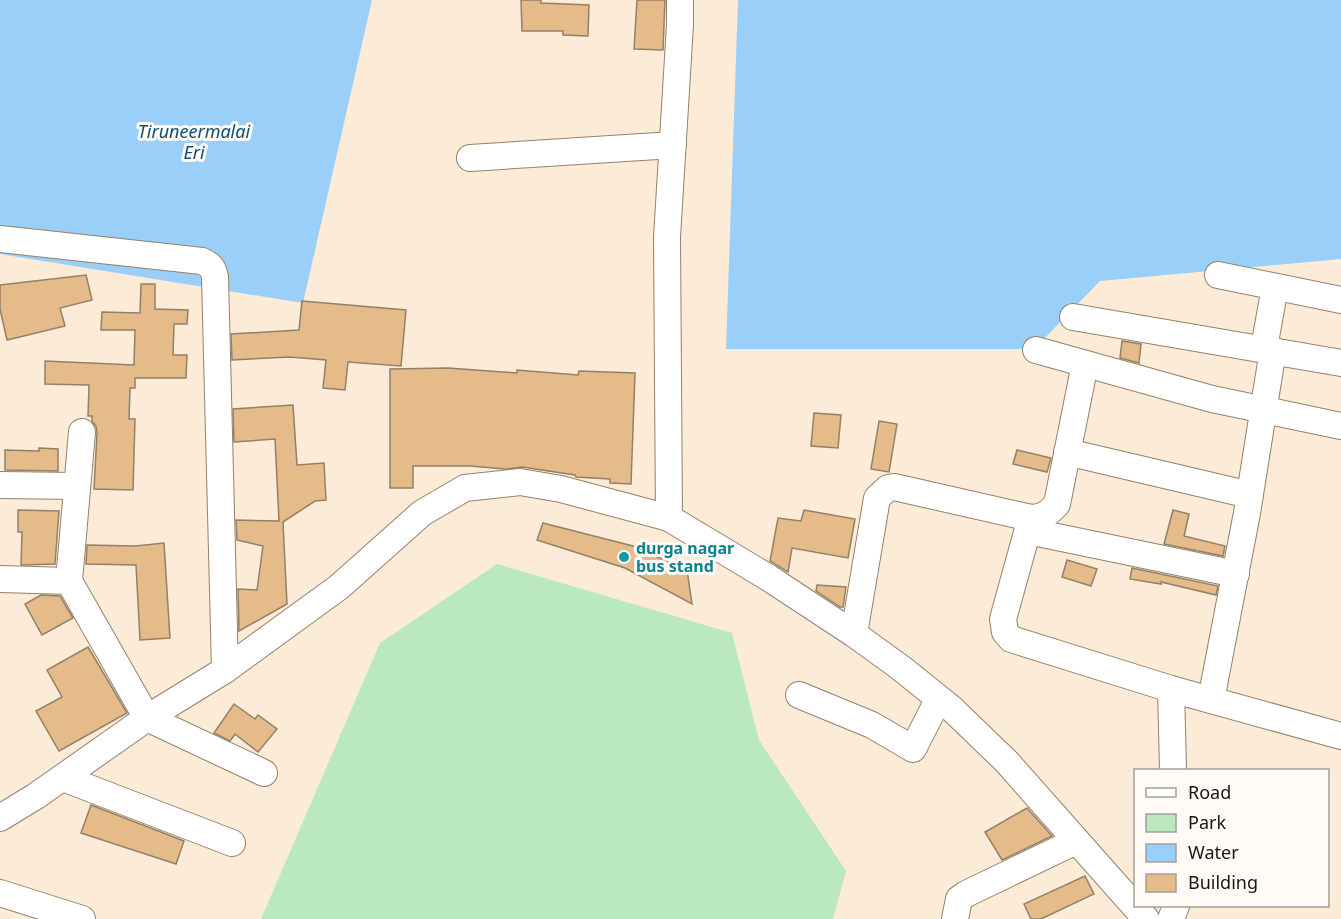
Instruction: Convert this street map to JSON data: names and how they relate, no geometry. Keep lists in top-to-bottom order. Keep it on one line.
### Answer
{"water":["Tiruneermalai Eri"],"places":["durga nagar bus stand"],"legend":["Road","Park","Water","Building"]}
